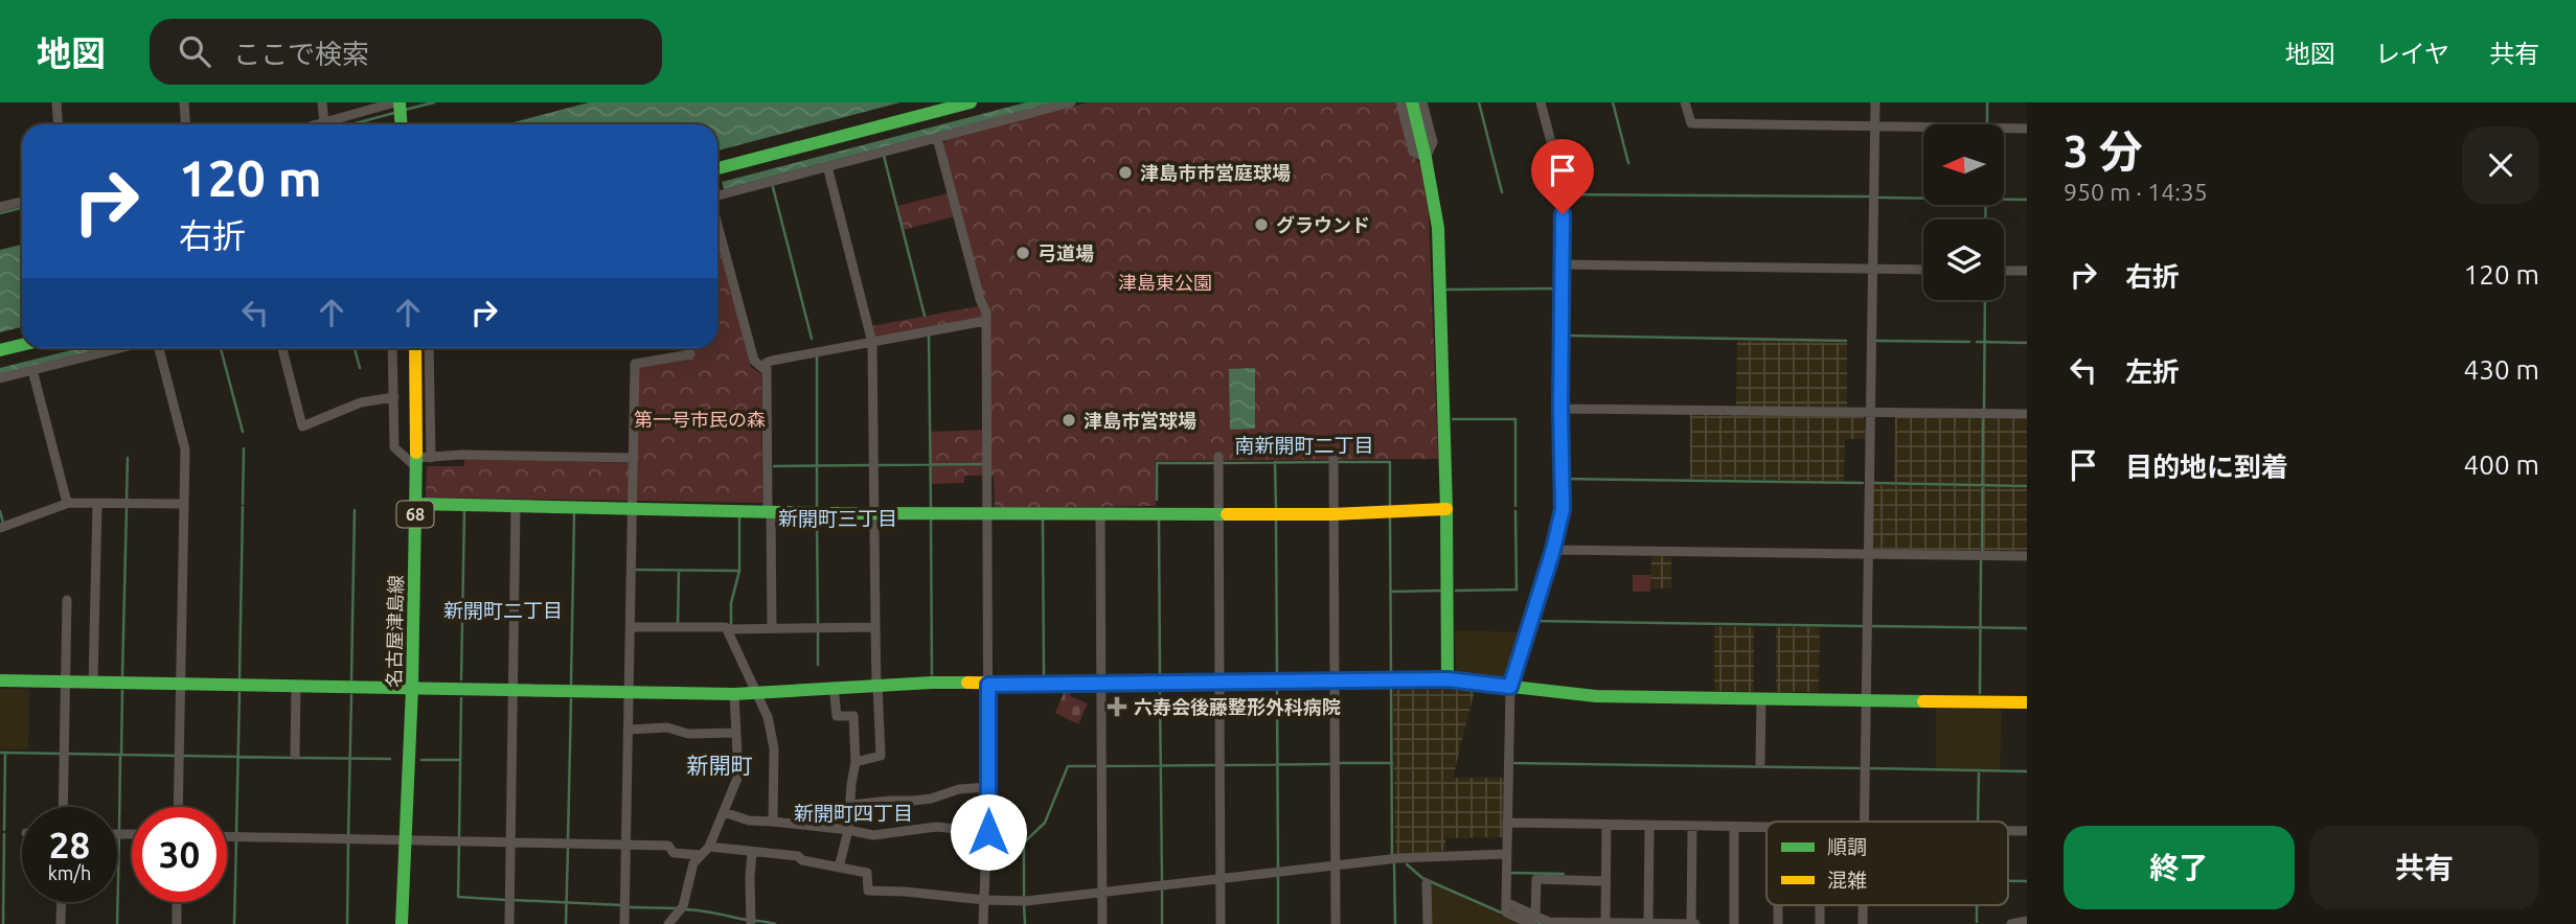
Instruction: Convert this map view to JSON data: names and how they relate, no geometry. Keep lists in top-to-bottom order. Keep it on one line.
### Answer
{"streets":{"street":["68","名古屋津島線"]},"districts":["南新開町二丁目","新開町三丁目","新開町二丁目","新開町","新開町四丁目"],"parks":["津島東公園","第一号市民の森"],"places":{"other":["津島市市営庭球場","グラウンド","弓道場","津島市営球場"],"health":["六寿会後藤整形外科病院"]},"legend":["順調","混雑"],"north":"left","page":{"header":"地図","search":"ここで検索","nav":["地図","レイヤ","共有"],"heading":["3 分","950 m · 14:35"],"turn":["120 m","右折"],"list":[{"name":"右折","value":"120 m"},{"name":"左折","value":"430 m"},{"name":"目的地に到着","value":"400 m"}],"speed":"28 km/h","limit":"30","buttons":["終了","共有"]}}
